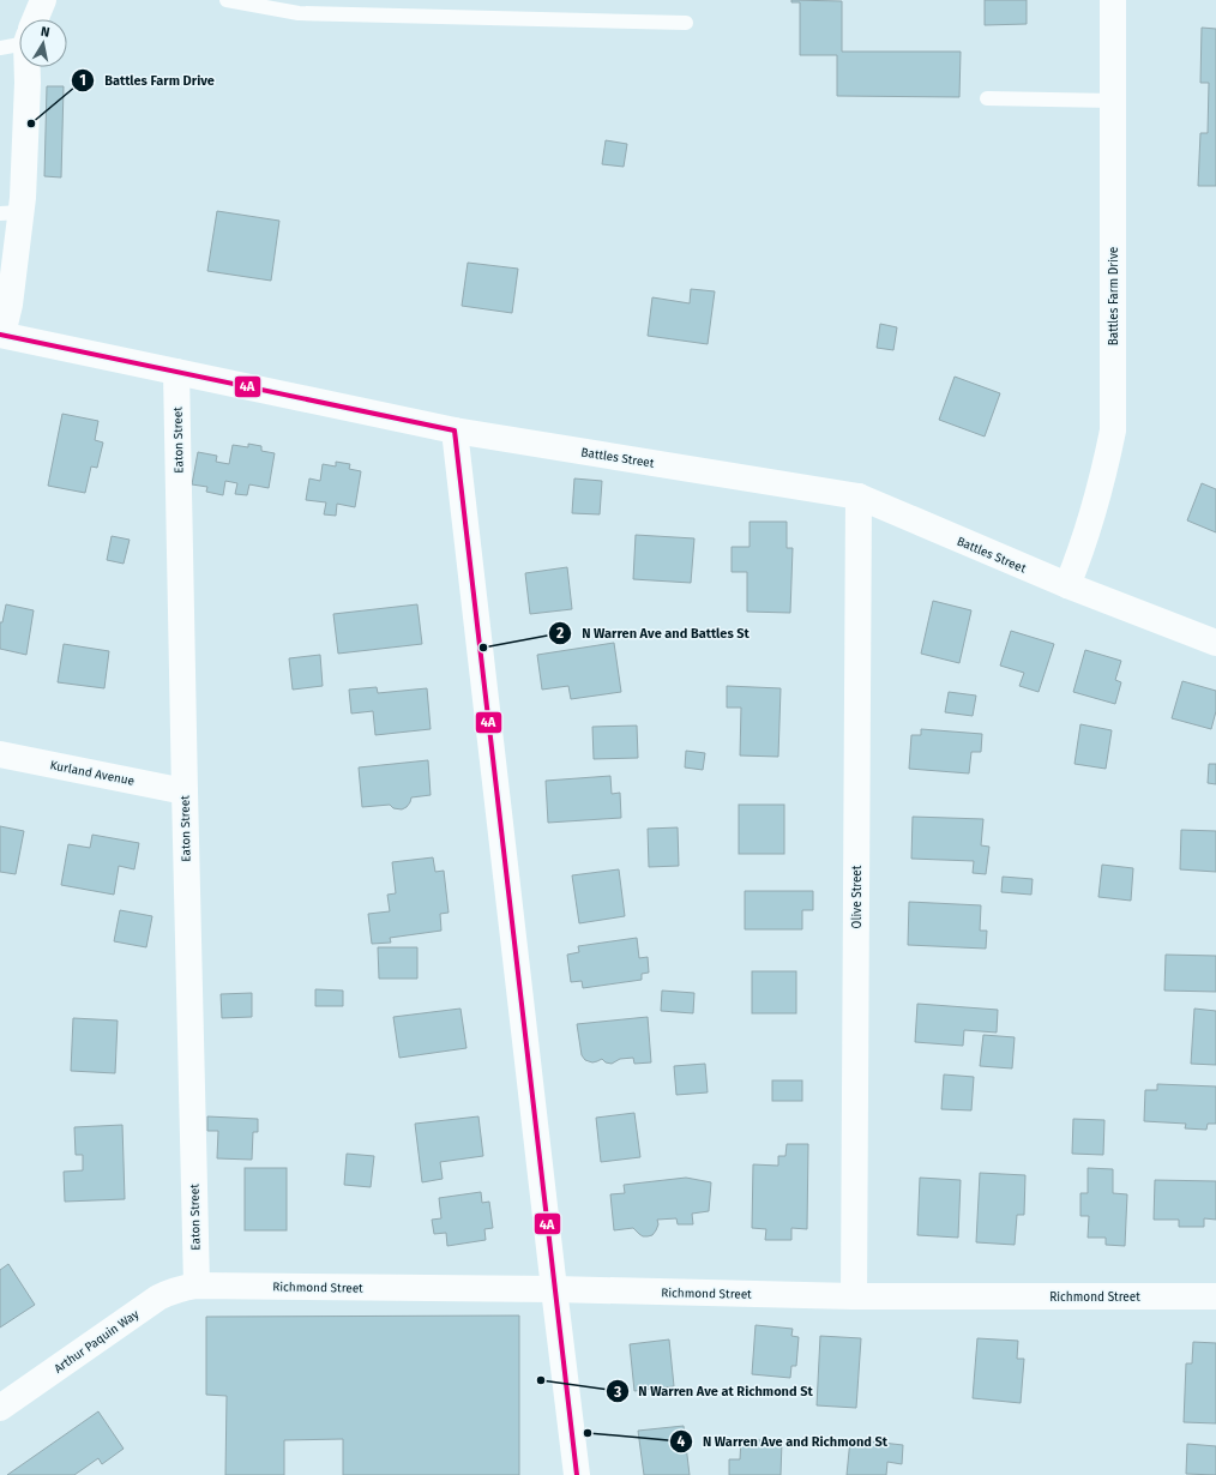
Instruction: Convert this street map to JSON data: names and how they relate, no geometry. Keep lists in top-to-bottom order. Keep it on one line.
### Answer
{"streets":{"street":["Battles Farm Drive","Eaton Street","Battles Street","Kurland Avenue","Olive Street","Richmond Street","Arthur Paquin Way"]},"crossings":[["Battles Farm Drive","Battles Street"],["Eaton Street","Battles Street"],["Eaton Street","Kurland Avenue"],["Eaton Street","Richmond Street"],["Eaton Street","Arthur Paquin Way"],["Battles Street","Olive Street"],["Olive Street","Richmond Street"],["Richmond Street","Arthur Paquin Way"]],"places":["Battles Farm Drive","N Warren Ave and Battles St","N Warren Ave at Richmond St","N Warren Ave and Richmond St"],"lines":["transit line 4A"],"north":"top"}
